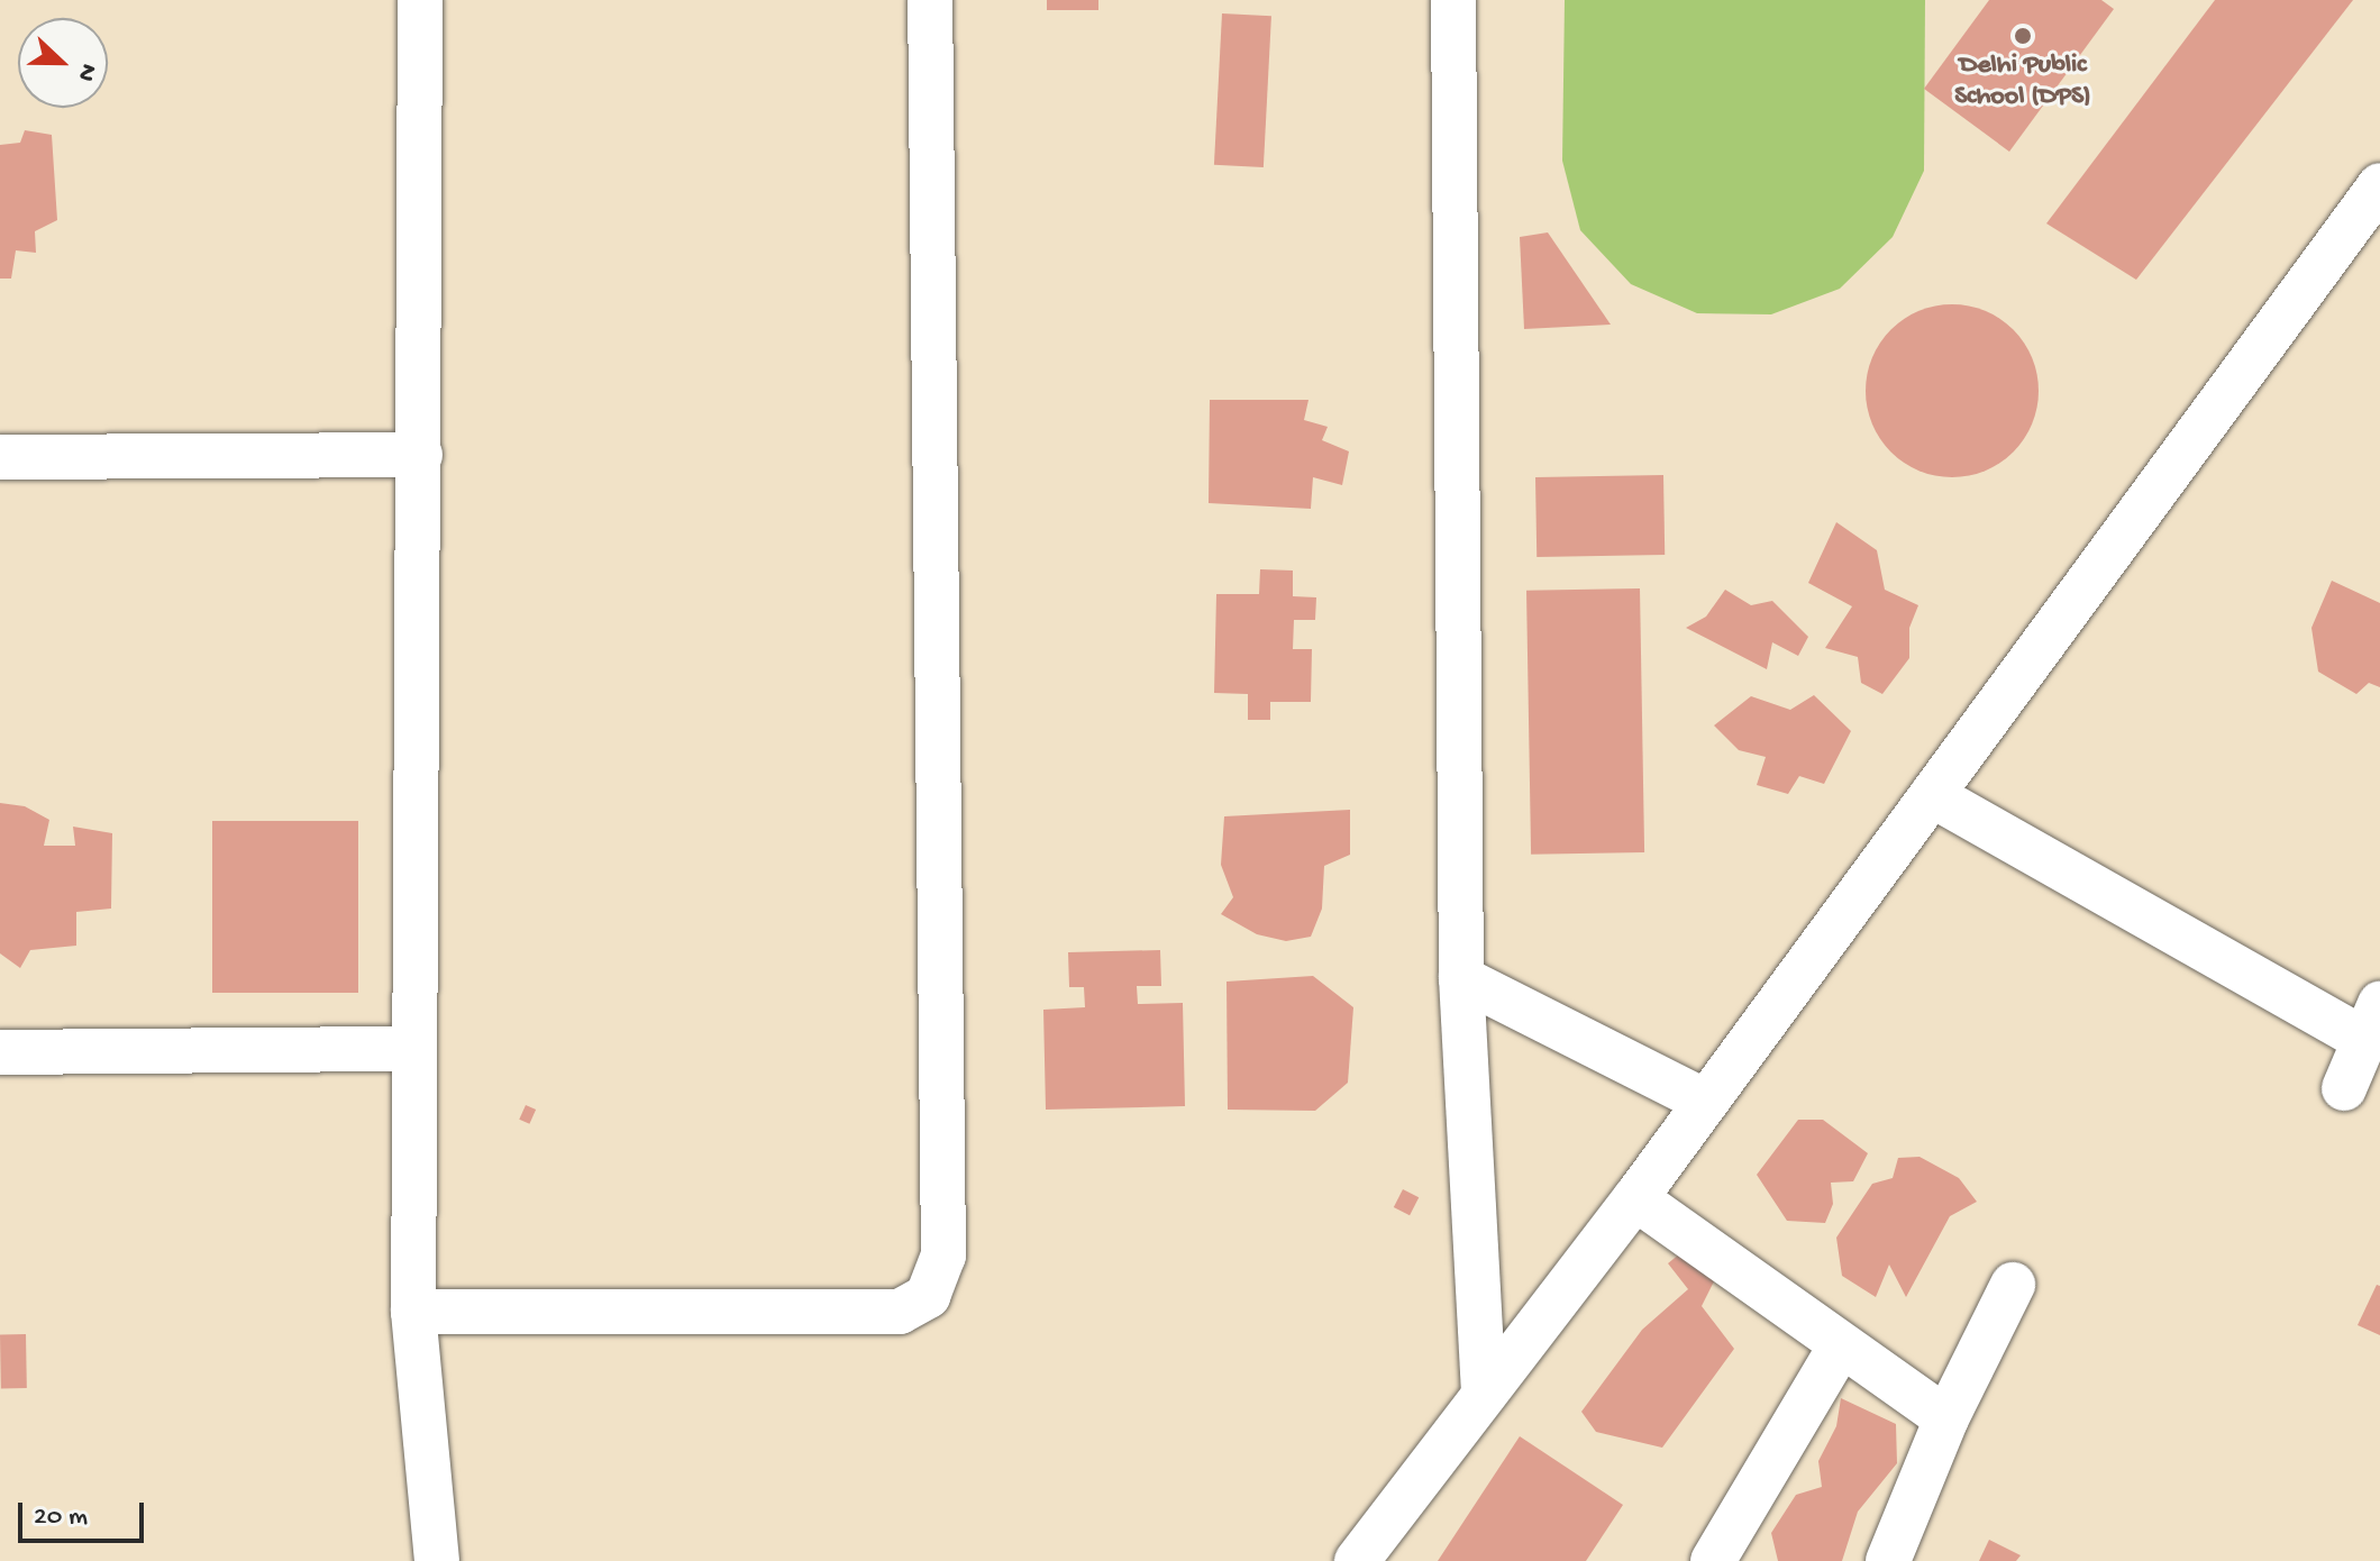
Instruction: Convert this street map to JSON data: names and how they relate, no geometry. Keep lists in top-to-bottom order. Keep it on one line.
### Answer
{"places":["Delhi Public School (DPS)"],"scale_bar":"20 m","north":"right"}
